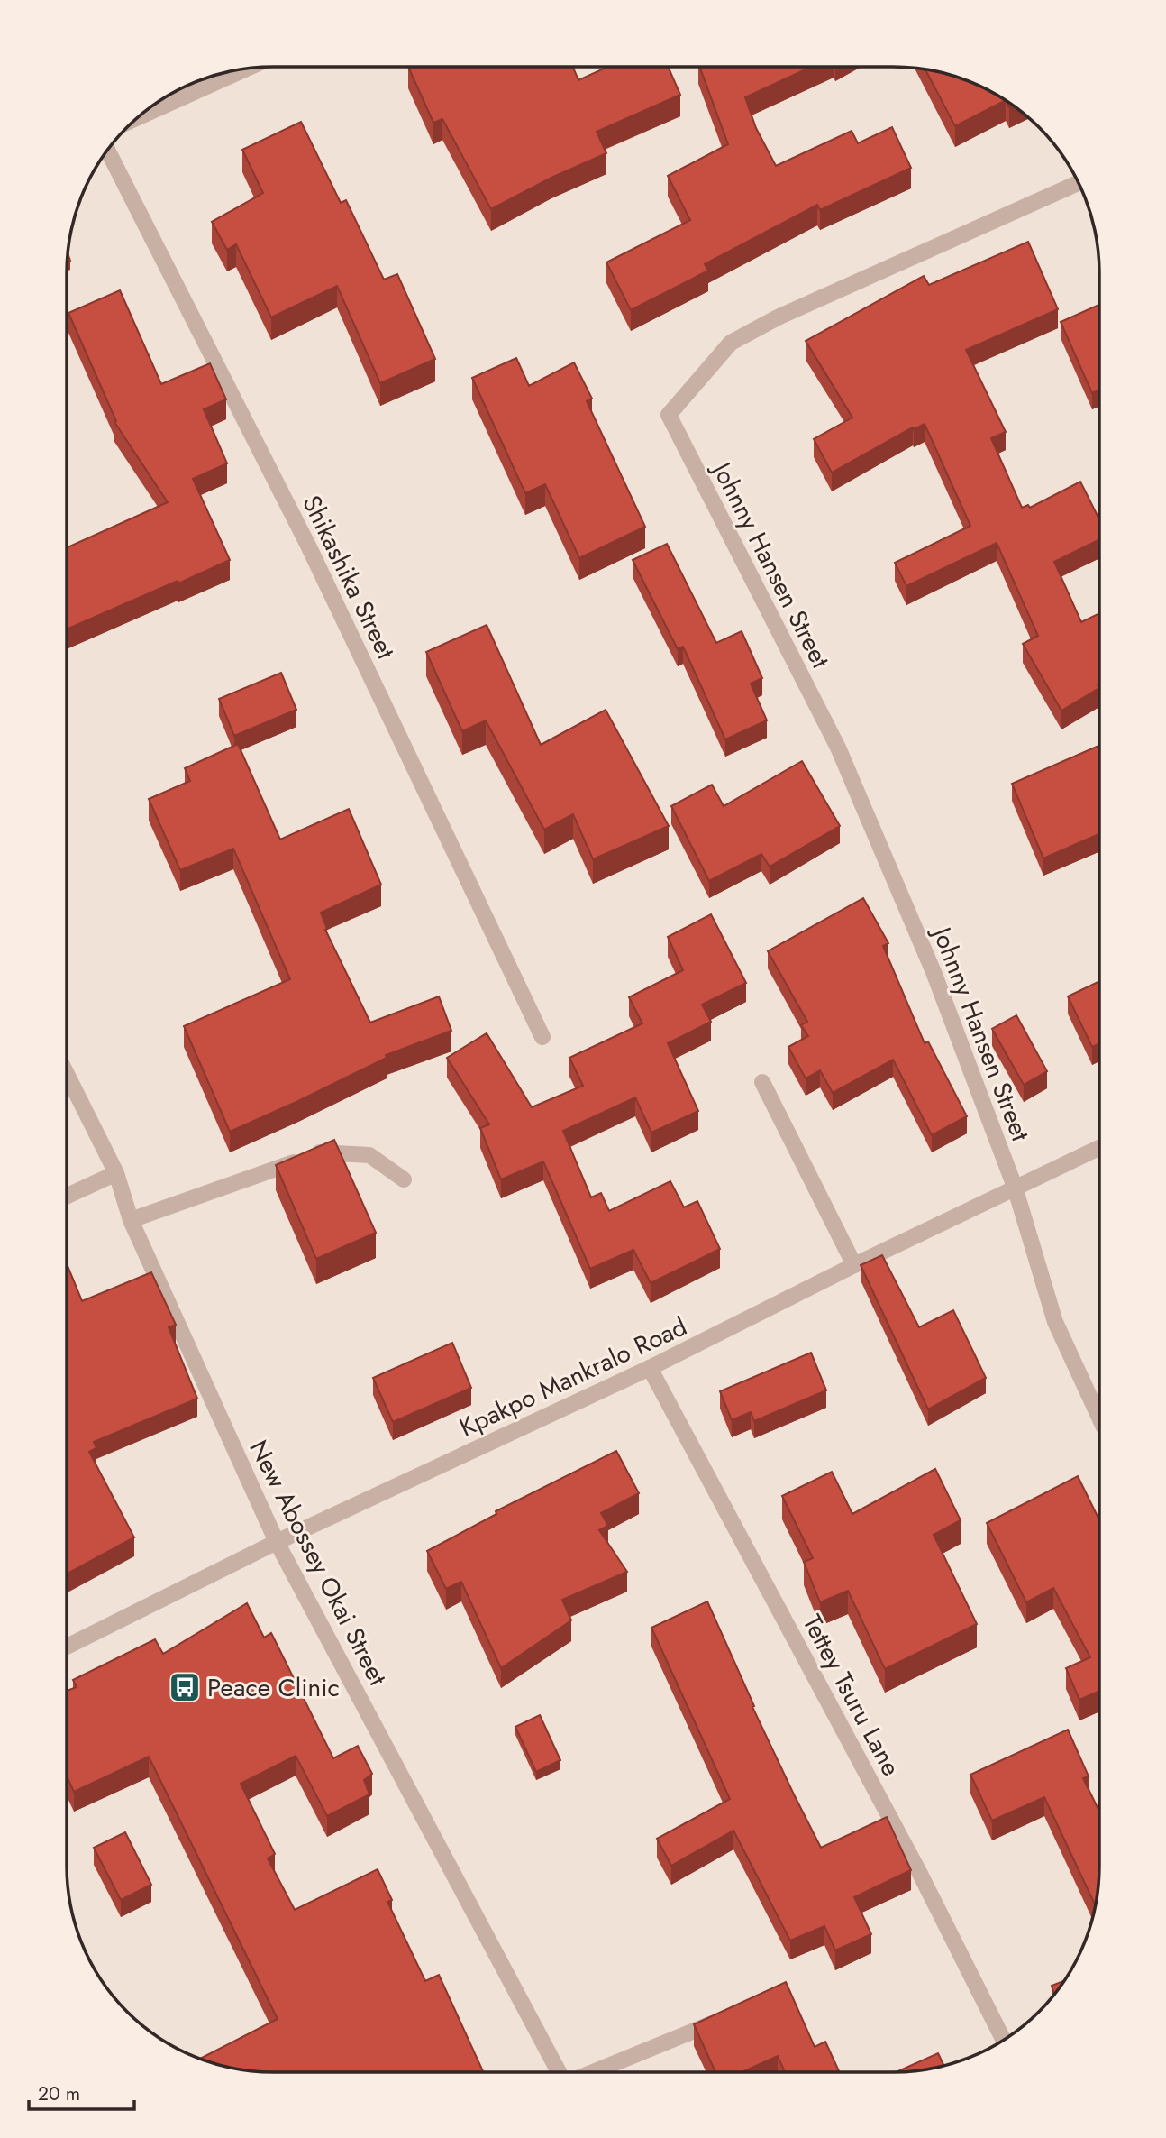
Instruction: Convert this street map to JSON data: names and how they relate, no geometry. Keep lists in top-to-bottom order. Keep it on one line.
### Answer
{"streets":{"street":["Johnny Hansen Street","Shikashika Street","Kpakpo Mankralo Road","New Abossey Okai Street","Tettey Tsuru Lane"]},"crossings":[["Johnny Hansen Street","Kpakpo Mankralo Road"],["Kpakpo Mankralo Road","New Abossey Okai Street"],["Kpakpo Mankralo Road","Tettey Tsuru Lane"]],"places":{"bus stop":["Peace Clinic"]},"scale_bar":"20 m"}
